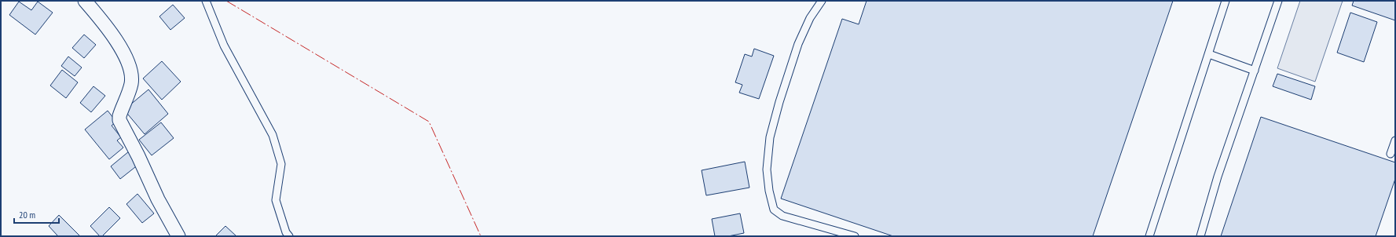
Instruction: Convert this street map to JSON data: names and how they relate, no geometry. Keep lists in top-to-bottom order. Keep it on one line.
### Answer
{"scale_bar":"20 m"}
